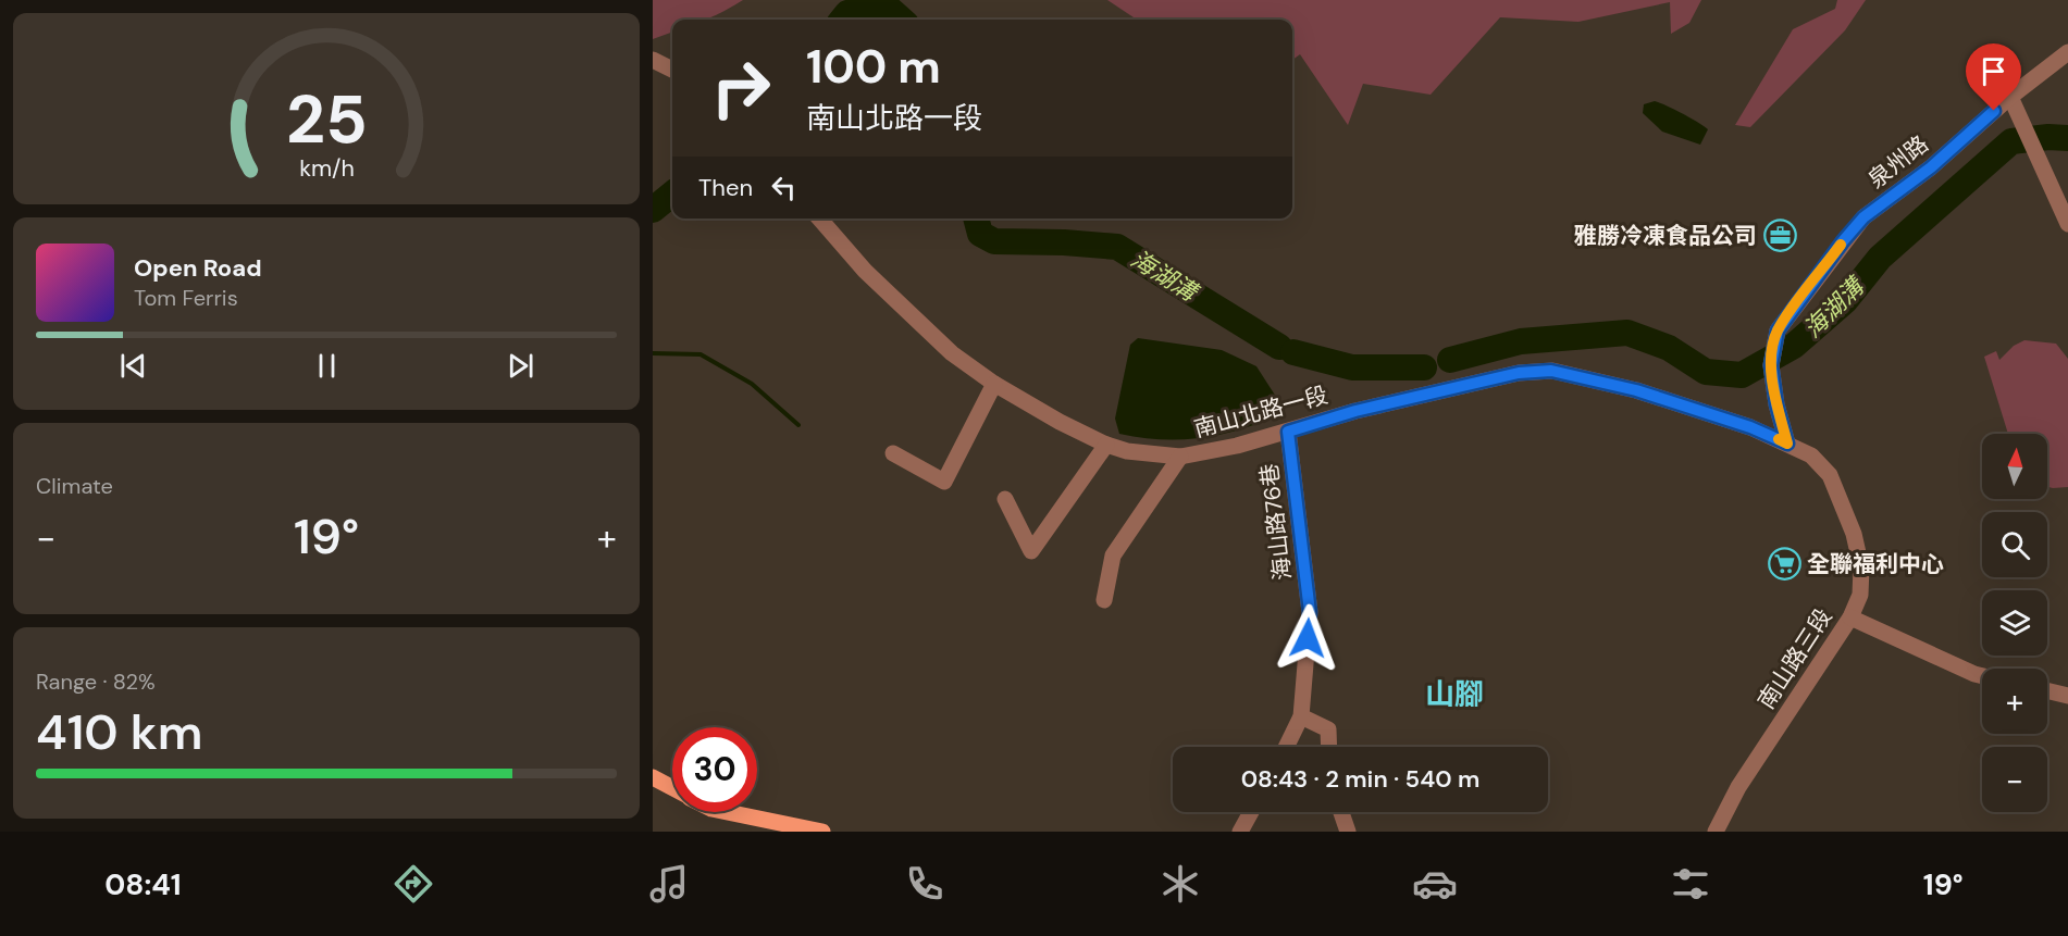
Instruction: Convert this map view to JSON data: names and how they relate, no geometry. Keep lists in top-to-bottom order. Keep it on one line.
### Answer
{"streets":{"street":["泉州路","南山北路一段","海山路76巷","南山路三段"]},"crossings":[["泉州路","南山北路一段"],["泉州路","南山路三段"],["南山北路一段","海山路76巷"],["南山北路一段","南山路三段"]],"districts":["山腳"],"water":["海湖溝"],"places":{"office":["雅勝冷凍食品公司"],"supermarket":["全聯福利中心"]},"north":"top","page":{"turn":["100 m","南山北路一段"],"then":"Then","song":["Open Road","Tom Ferris"],"tile":["Climate",["Range · 82%","410 km"]],"map_buttons":["+","−"],"heat":["−","19°","+"],"limit":"30","trip":"08:43 · 2 min · 540 m","tabs":["08:41","19°"],"gauge":["25","km/h"]}}
